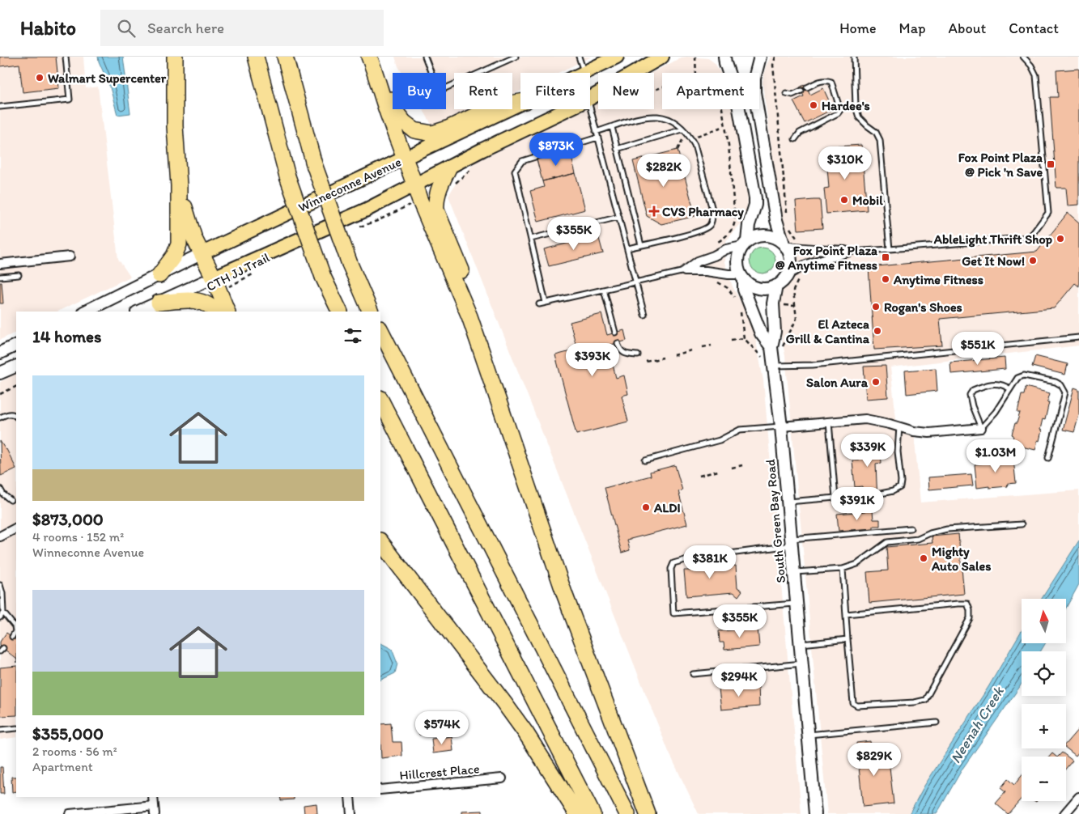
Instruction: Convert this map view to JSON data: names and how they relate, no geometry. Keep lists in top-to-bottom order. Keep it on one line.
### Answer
{"streets":{"main road":["Winneconne Avenue","South Green Bay Road"],"street":["Hillcrest Place"],"path":["CTH JJ Trail"]},"water":["Neenah Creek"],"places":{"other":["Walmart Supercenter","Hardee's","Mobil","AbleLight Thrift Shop","Get It Now!","Anytime Fitness","Rogan's Shoes","El Azteca Grill & Cantina","Salon Aura","ALDI","Mighty Auto Sales"],"transit":["Fox Point Plaza @ Pick 'n Save","Fox Point Plaza @ Anytime Fitness"],"health":["CVS Pharmacy"]},"north":"top","page":{"header":"Habito","search":"Search here","nav":["Home","Map","About","Contact"],"chip":["Buy","Rent","Filters","New","Apartment"],"price":["$873K","$310K","$282K","$355K","$551K","$393K","$339K","$1.03M","$391K","$381K","$355K","$294K","$574K","$829K"],"heading":"14 homes","list":[{"name":"$873,000","note":"4 rooms · 152 m² · Winneconne Avenue"},{"name":"$355,000","note":"2 rooms · 56 m² · Apartment"}],"map_buttons":["+","−"]}}
